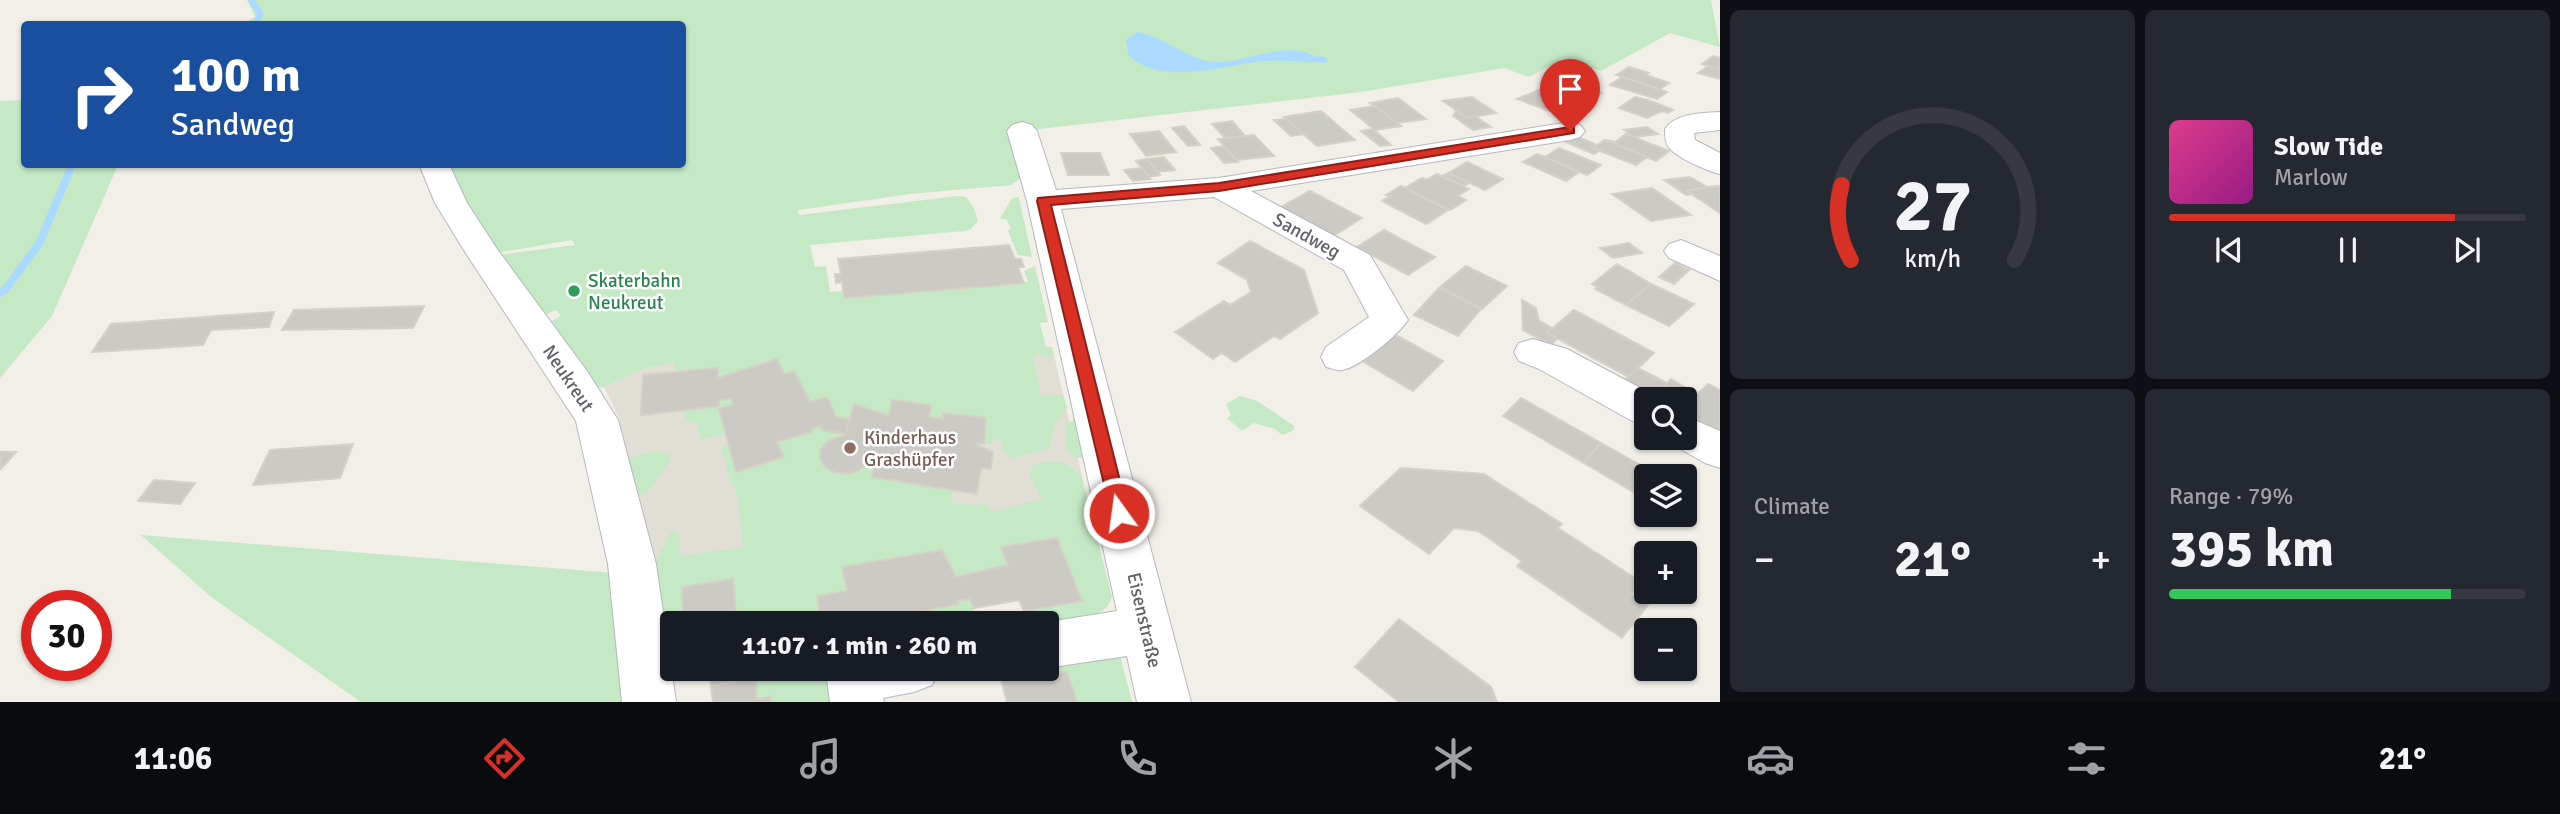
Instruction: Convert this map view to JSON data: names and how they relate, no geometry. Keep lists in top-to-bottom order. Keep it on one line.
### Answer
{"streets":{"street":["Sandweg","Neukreut","Eisenstraße"]},"places":["Skaterbahn Neukreut","Kinderhaus Grashüpfer"],"page":{"turn":["100 m","Sandweg"],"song":["Slow Tide","Marlow"],"map_buttons":["+","−"],"tile":["Climate",["Range · 79%","395 km"]],"heat":["−","21°","+"],"limit":"30","trip":"11:07 · 1 min · 260 m","tabs":["11:06","21°"],"gauge":["27","km/h"]}}
